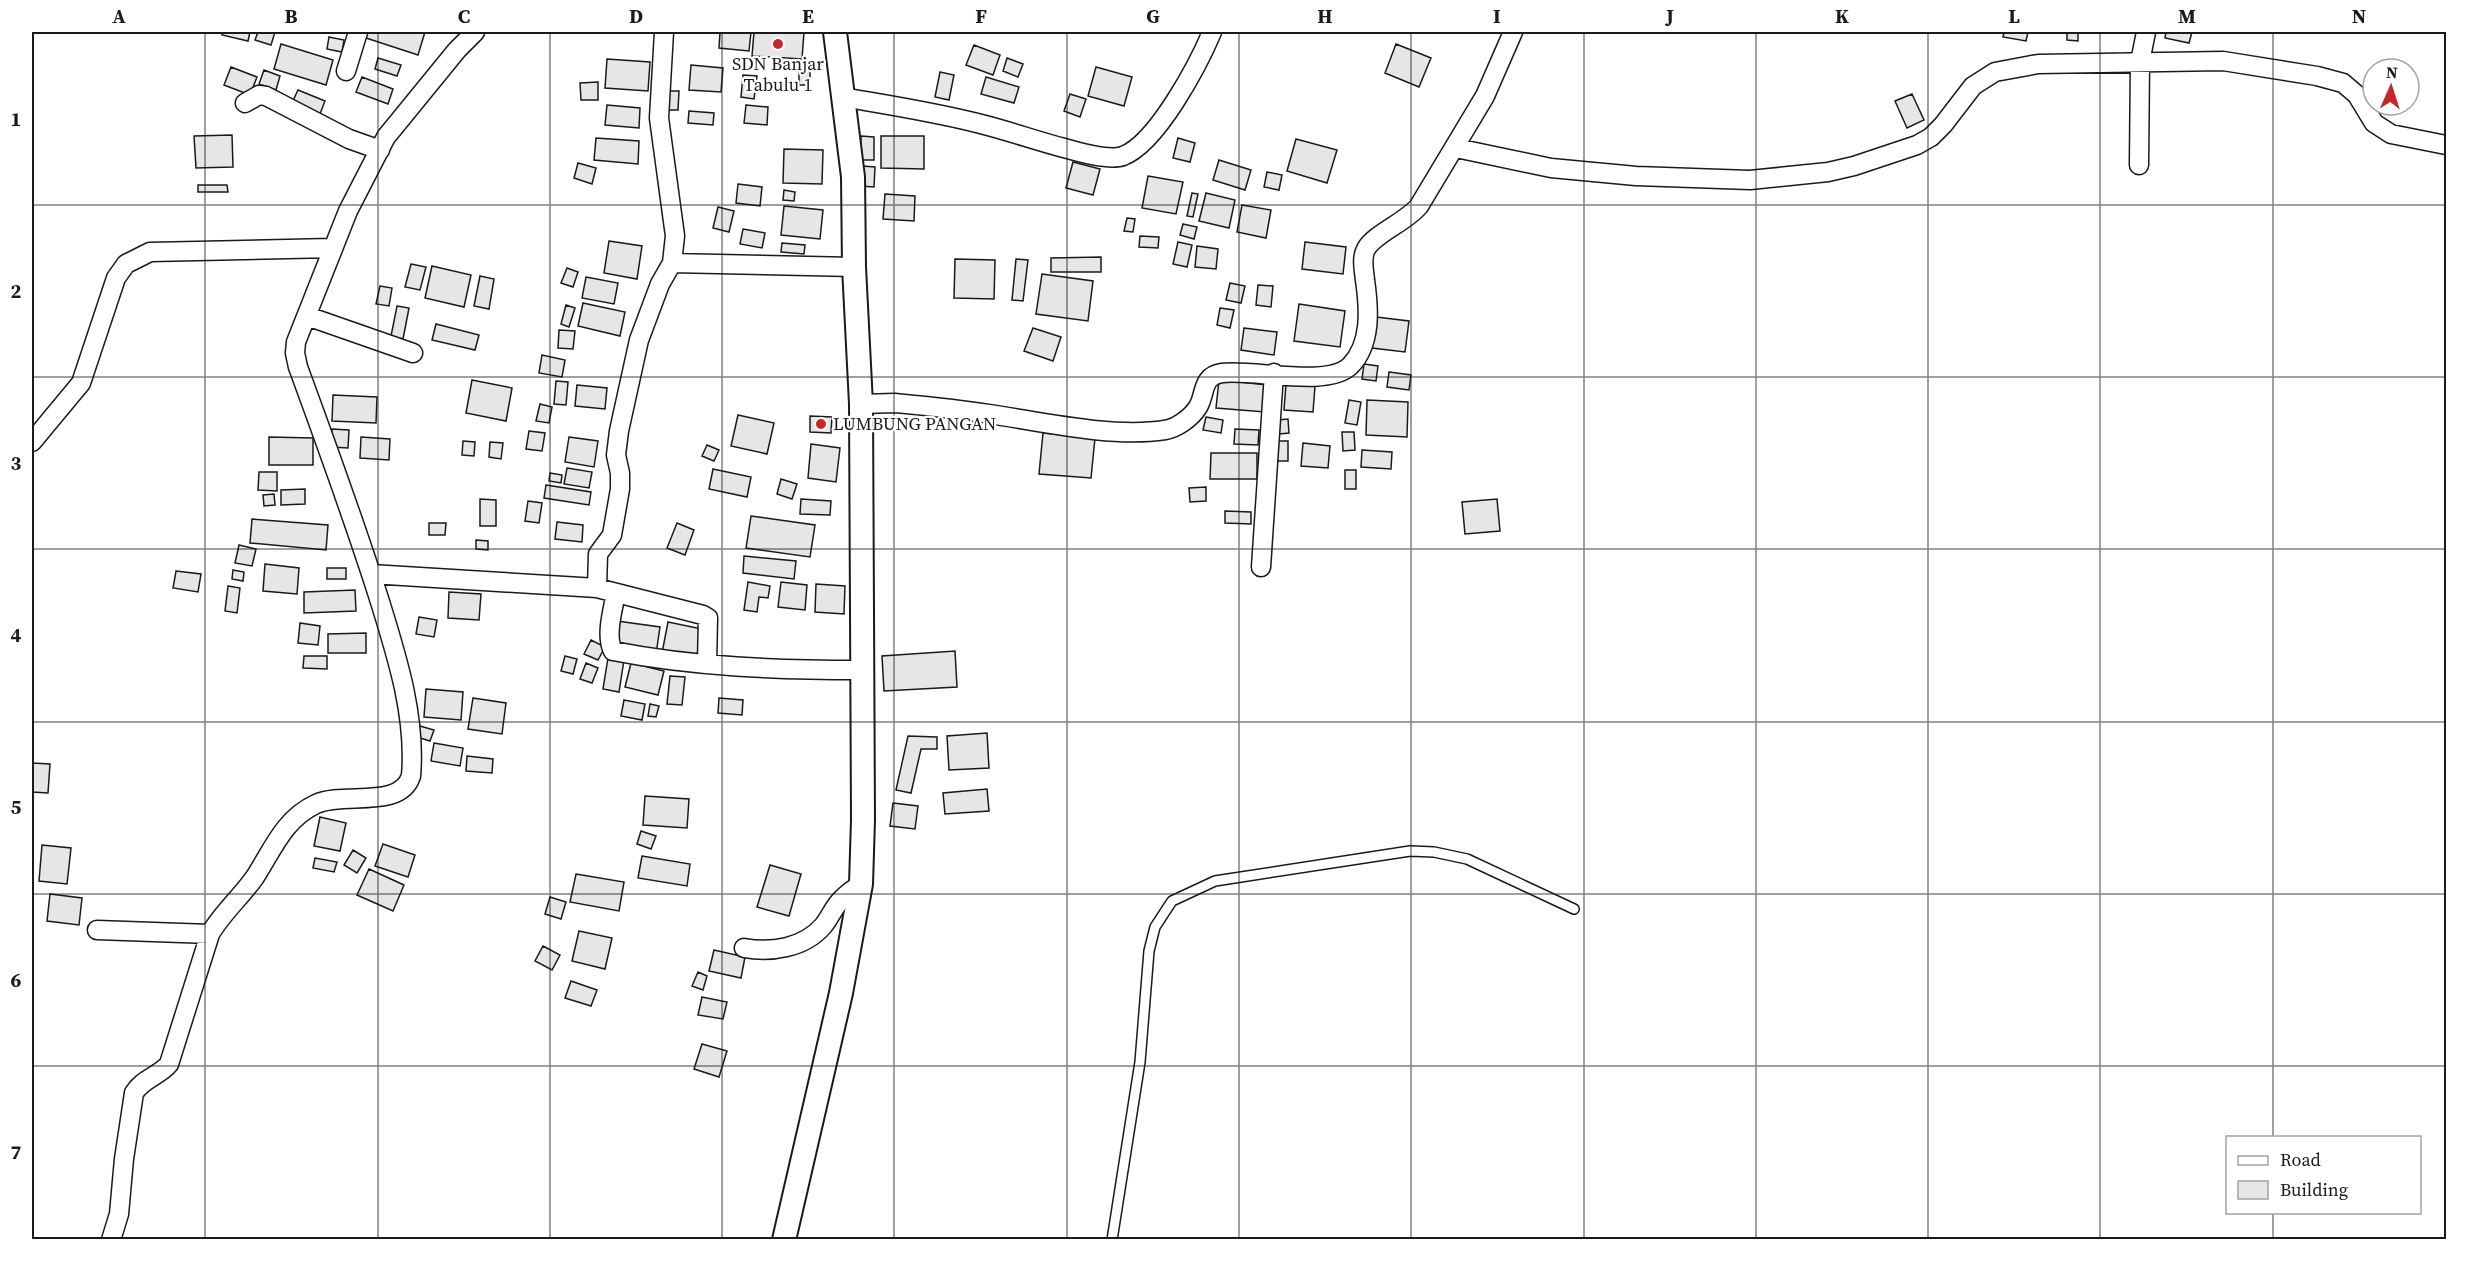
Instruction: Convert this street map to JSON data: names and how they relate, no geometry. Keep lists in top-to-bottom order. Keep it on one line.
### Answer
{"places":["SDN Banjar Tabulu 1","LUMBUNG PANGAN"],"legend":["Road","Building"],"north":"top","grid":{"columns":["A","B","C","D","E","F","G","H","I","J","K","L","M","N"],"rows":["1","2","3","4","5","6","7"]}}
